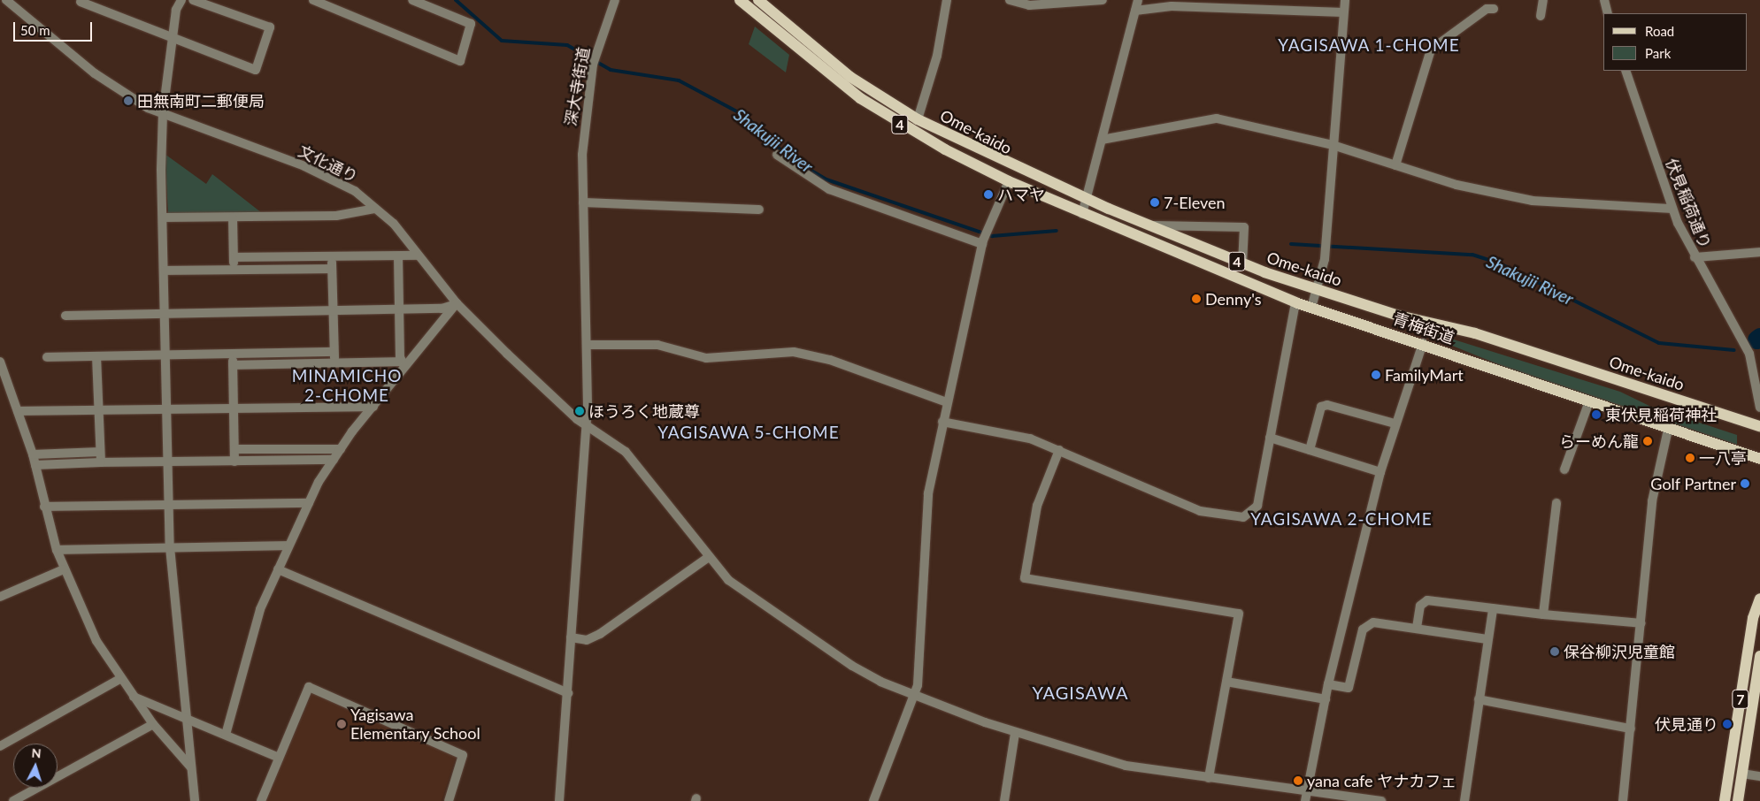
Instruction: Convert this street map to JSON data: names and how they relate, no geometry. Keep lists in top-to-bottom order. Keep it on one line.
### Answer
{"streets":{"main road":["4","Ome-kaido","青梅街道","7"],"street":["深大寺街道","文化通り","伏見稲荷通り"]},"crossings":[["Ome-kaido","青梅街道"]],"districts":["YAGISAWA 1-CHOME","MINAMICHO 2-CHOME","YAGISAWA 5-CHOME","YAGISAWA 2-CHOME","YAGISAWA"],"water":["Shakujii River"],"places":["田無南町二郵便局","ハマヤ","7-Eleven","Denny's","FamilyMart","ほうろく地蔵尊","東伏見稲荷神社","らーめん龍","一八亭","Golf Partner","保谷柳沢児童館","Yagisawa Elementary School","伏見通り","yana cafe ヤナカフェ"],"legend":["Road","Park"],"scale_bar":"50 m","north":"top"}
